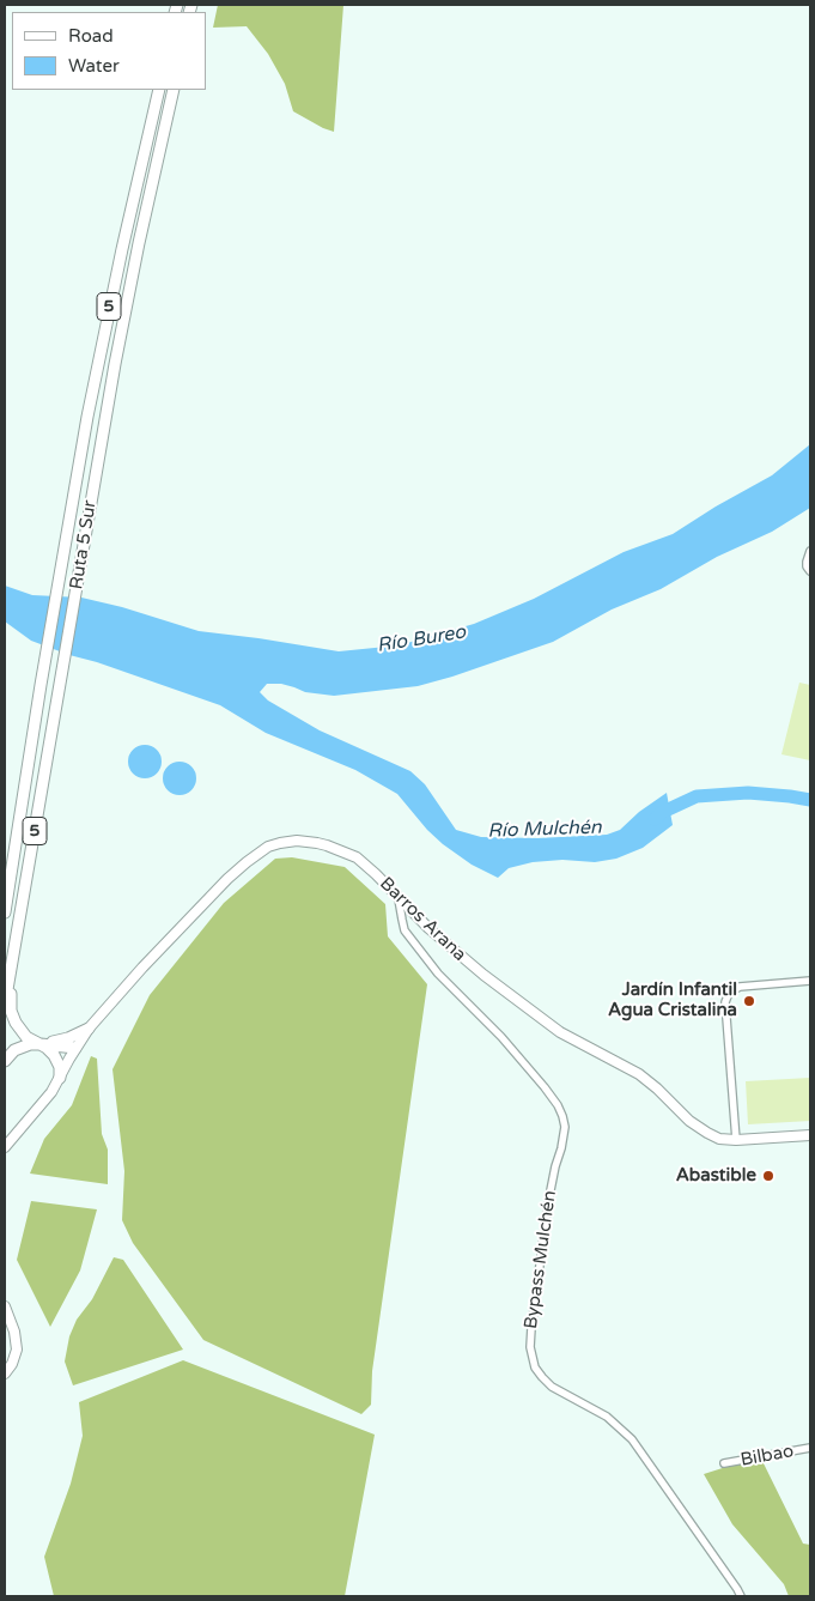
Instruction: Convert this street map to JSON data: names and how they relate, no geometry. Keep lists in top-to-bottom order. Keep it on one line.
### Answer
{"streets":{"highway":["5","Ruta 5 Sur"],"main road":["Barros Arana"],"street":["Bypass Mulchén","Bilbao"]},"crossings":[["Barros Arana","Bypass Mulchén"]],"water":["Río Bureo","Río Mulchén"],"places":["Jardín Infantil Agua Cristalina","Abastible"],"legend":["Road","Water"]}
